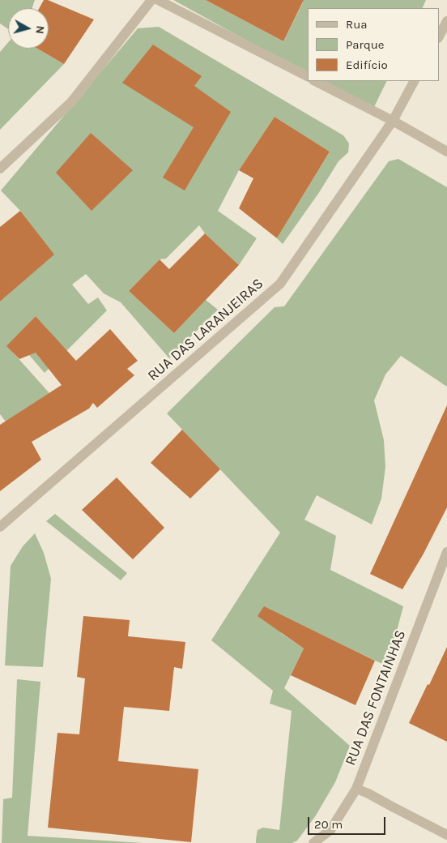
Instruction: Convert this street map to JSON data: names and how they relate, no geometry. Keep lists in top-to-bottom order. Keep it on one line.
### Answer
{"streets":{"street":["RUA DAS LARANJEIRAS","RUA DAS FONTAINHAS"]},"legend":["Rua","Parque","Edifício"],"scale_bar":"20 m","north":"right"}
